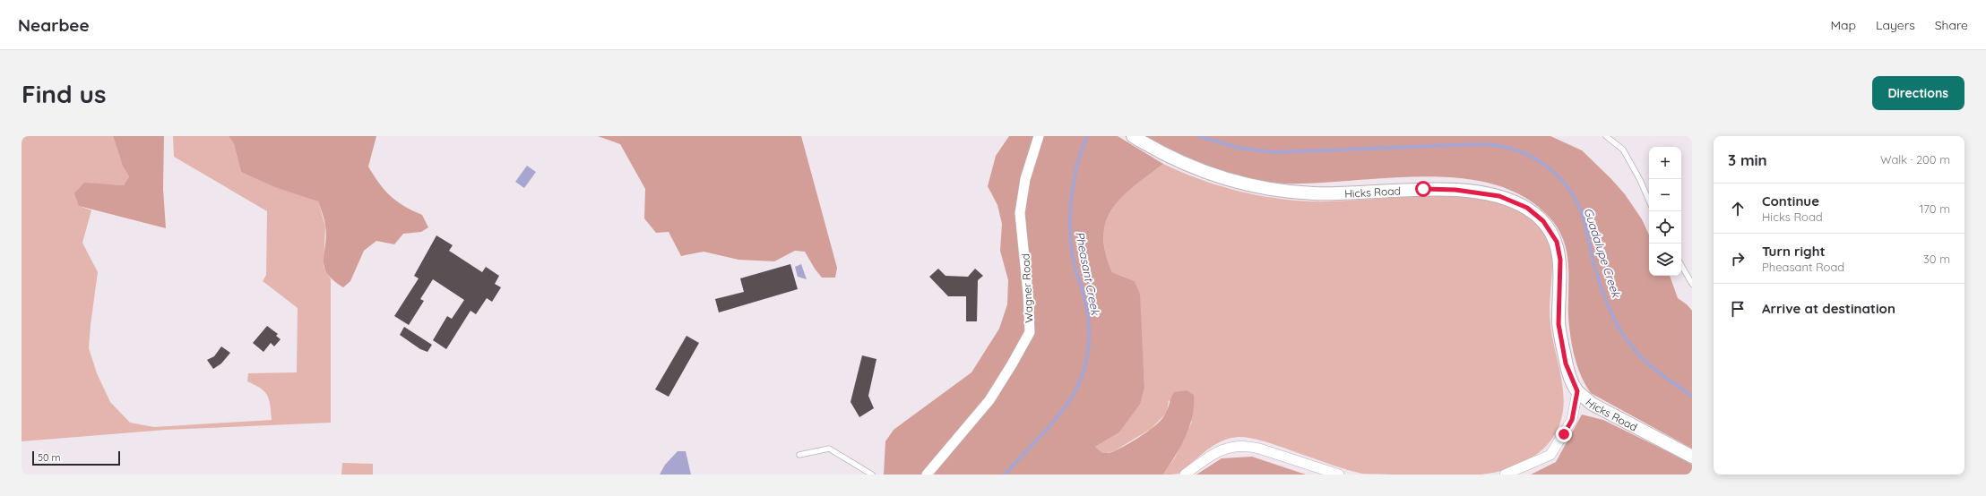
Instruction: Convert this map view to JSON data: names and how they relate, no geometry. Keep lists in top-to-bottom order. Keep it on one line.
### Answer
{"streets":{"street":["Hicks Road","Wagner Road"]},"water":["Guadalupe Creek","Pheasant Creek"],"scale_bar":"50 m","page":{"header":"Nearbee","nav":["Map","Layers","Share"],"buttons":"Directions","title":"Find us","heading":["3 min","Walk · 200 m"],"map_buttons":["+","−"],"list":[["Continue","Hicks Road","170 m"],["Turn right","Pheasant Road","30 m"],"Arrive at destination"],"scale":"50 m"}}
